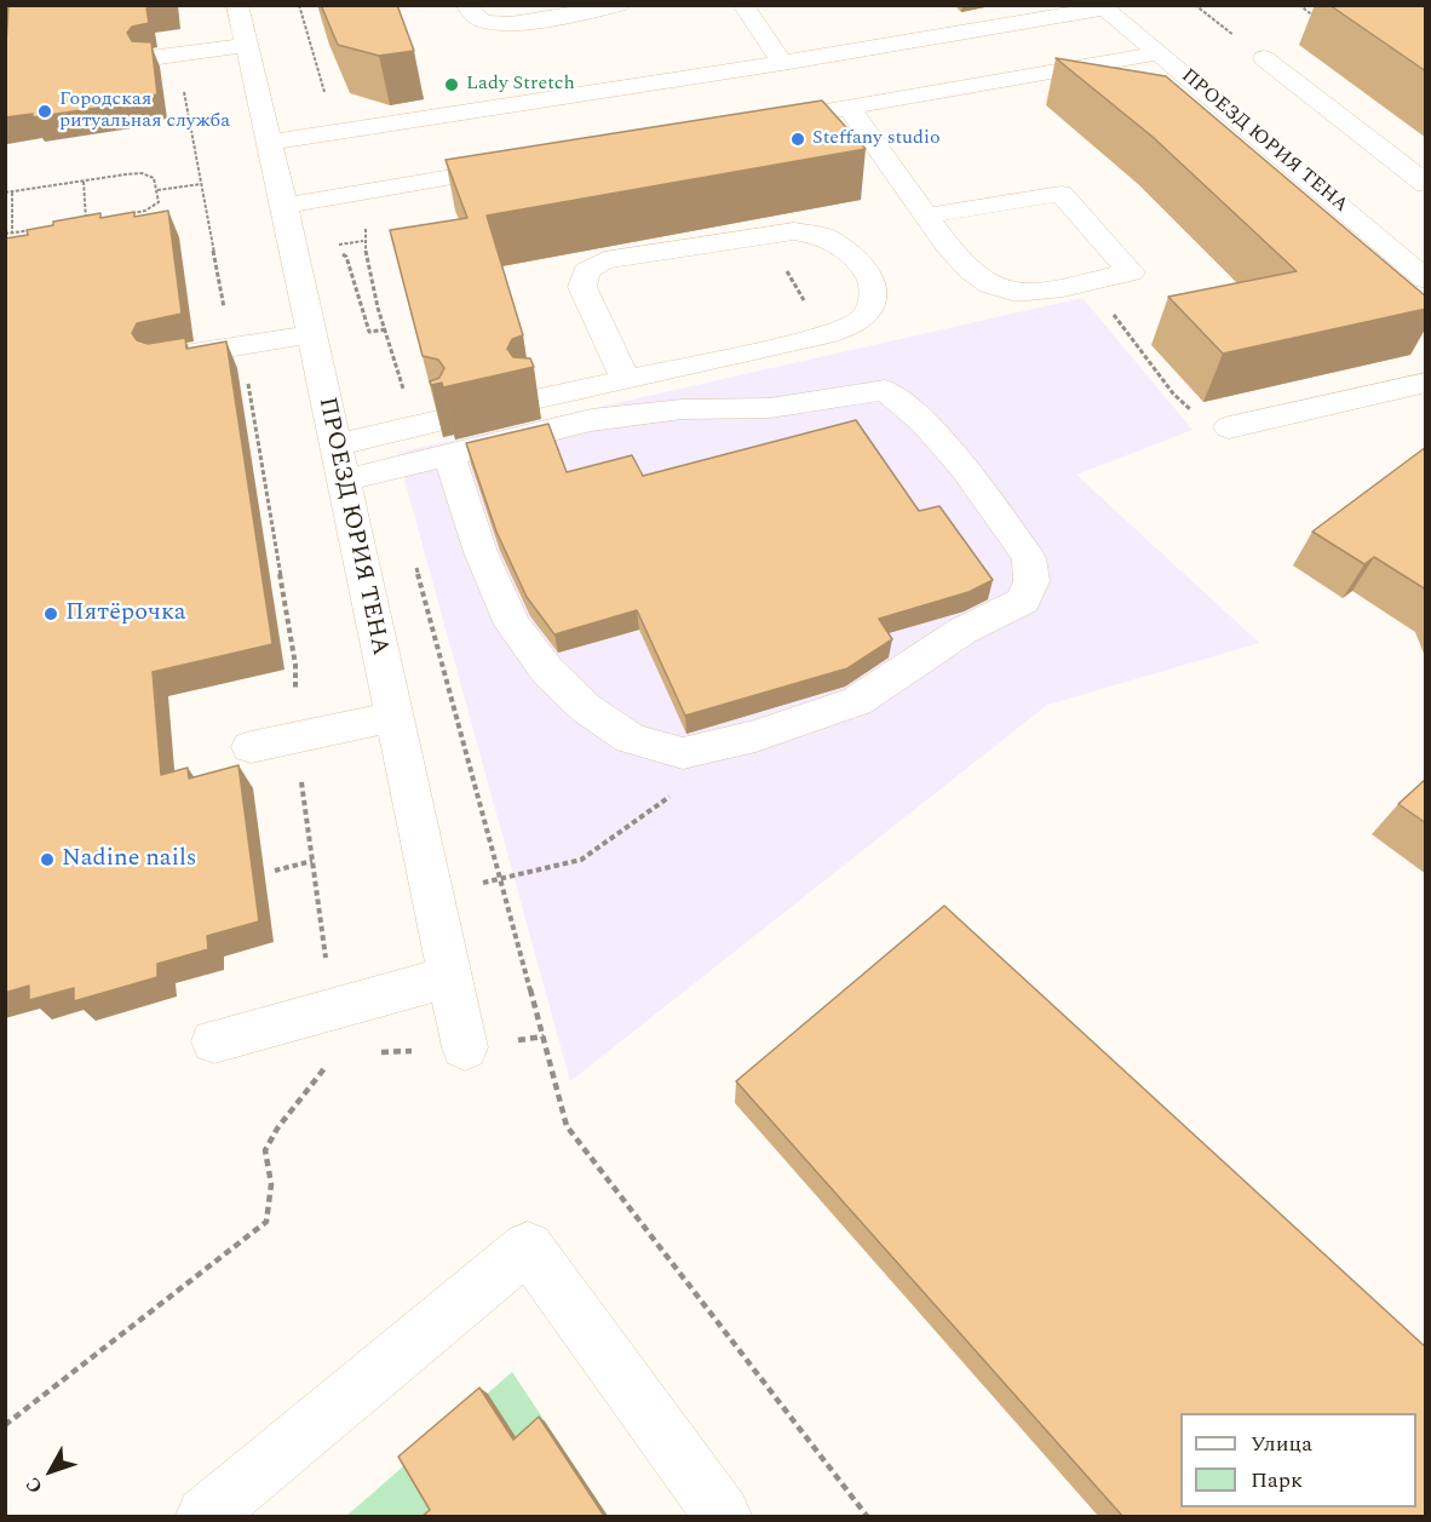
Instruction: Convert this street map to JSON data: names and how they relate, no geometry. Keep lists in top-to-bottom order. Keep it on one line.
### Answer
{"streets":{"street":["ПРОЕЗД ЮРИЯ ТЕНА"]},"places":["Lady Stretch","Городская ритуальная служба","Steffany studio","Пятёрочка","Nadine nails"],"legend":["Улица","Парк"],"north":"bottom left"}
